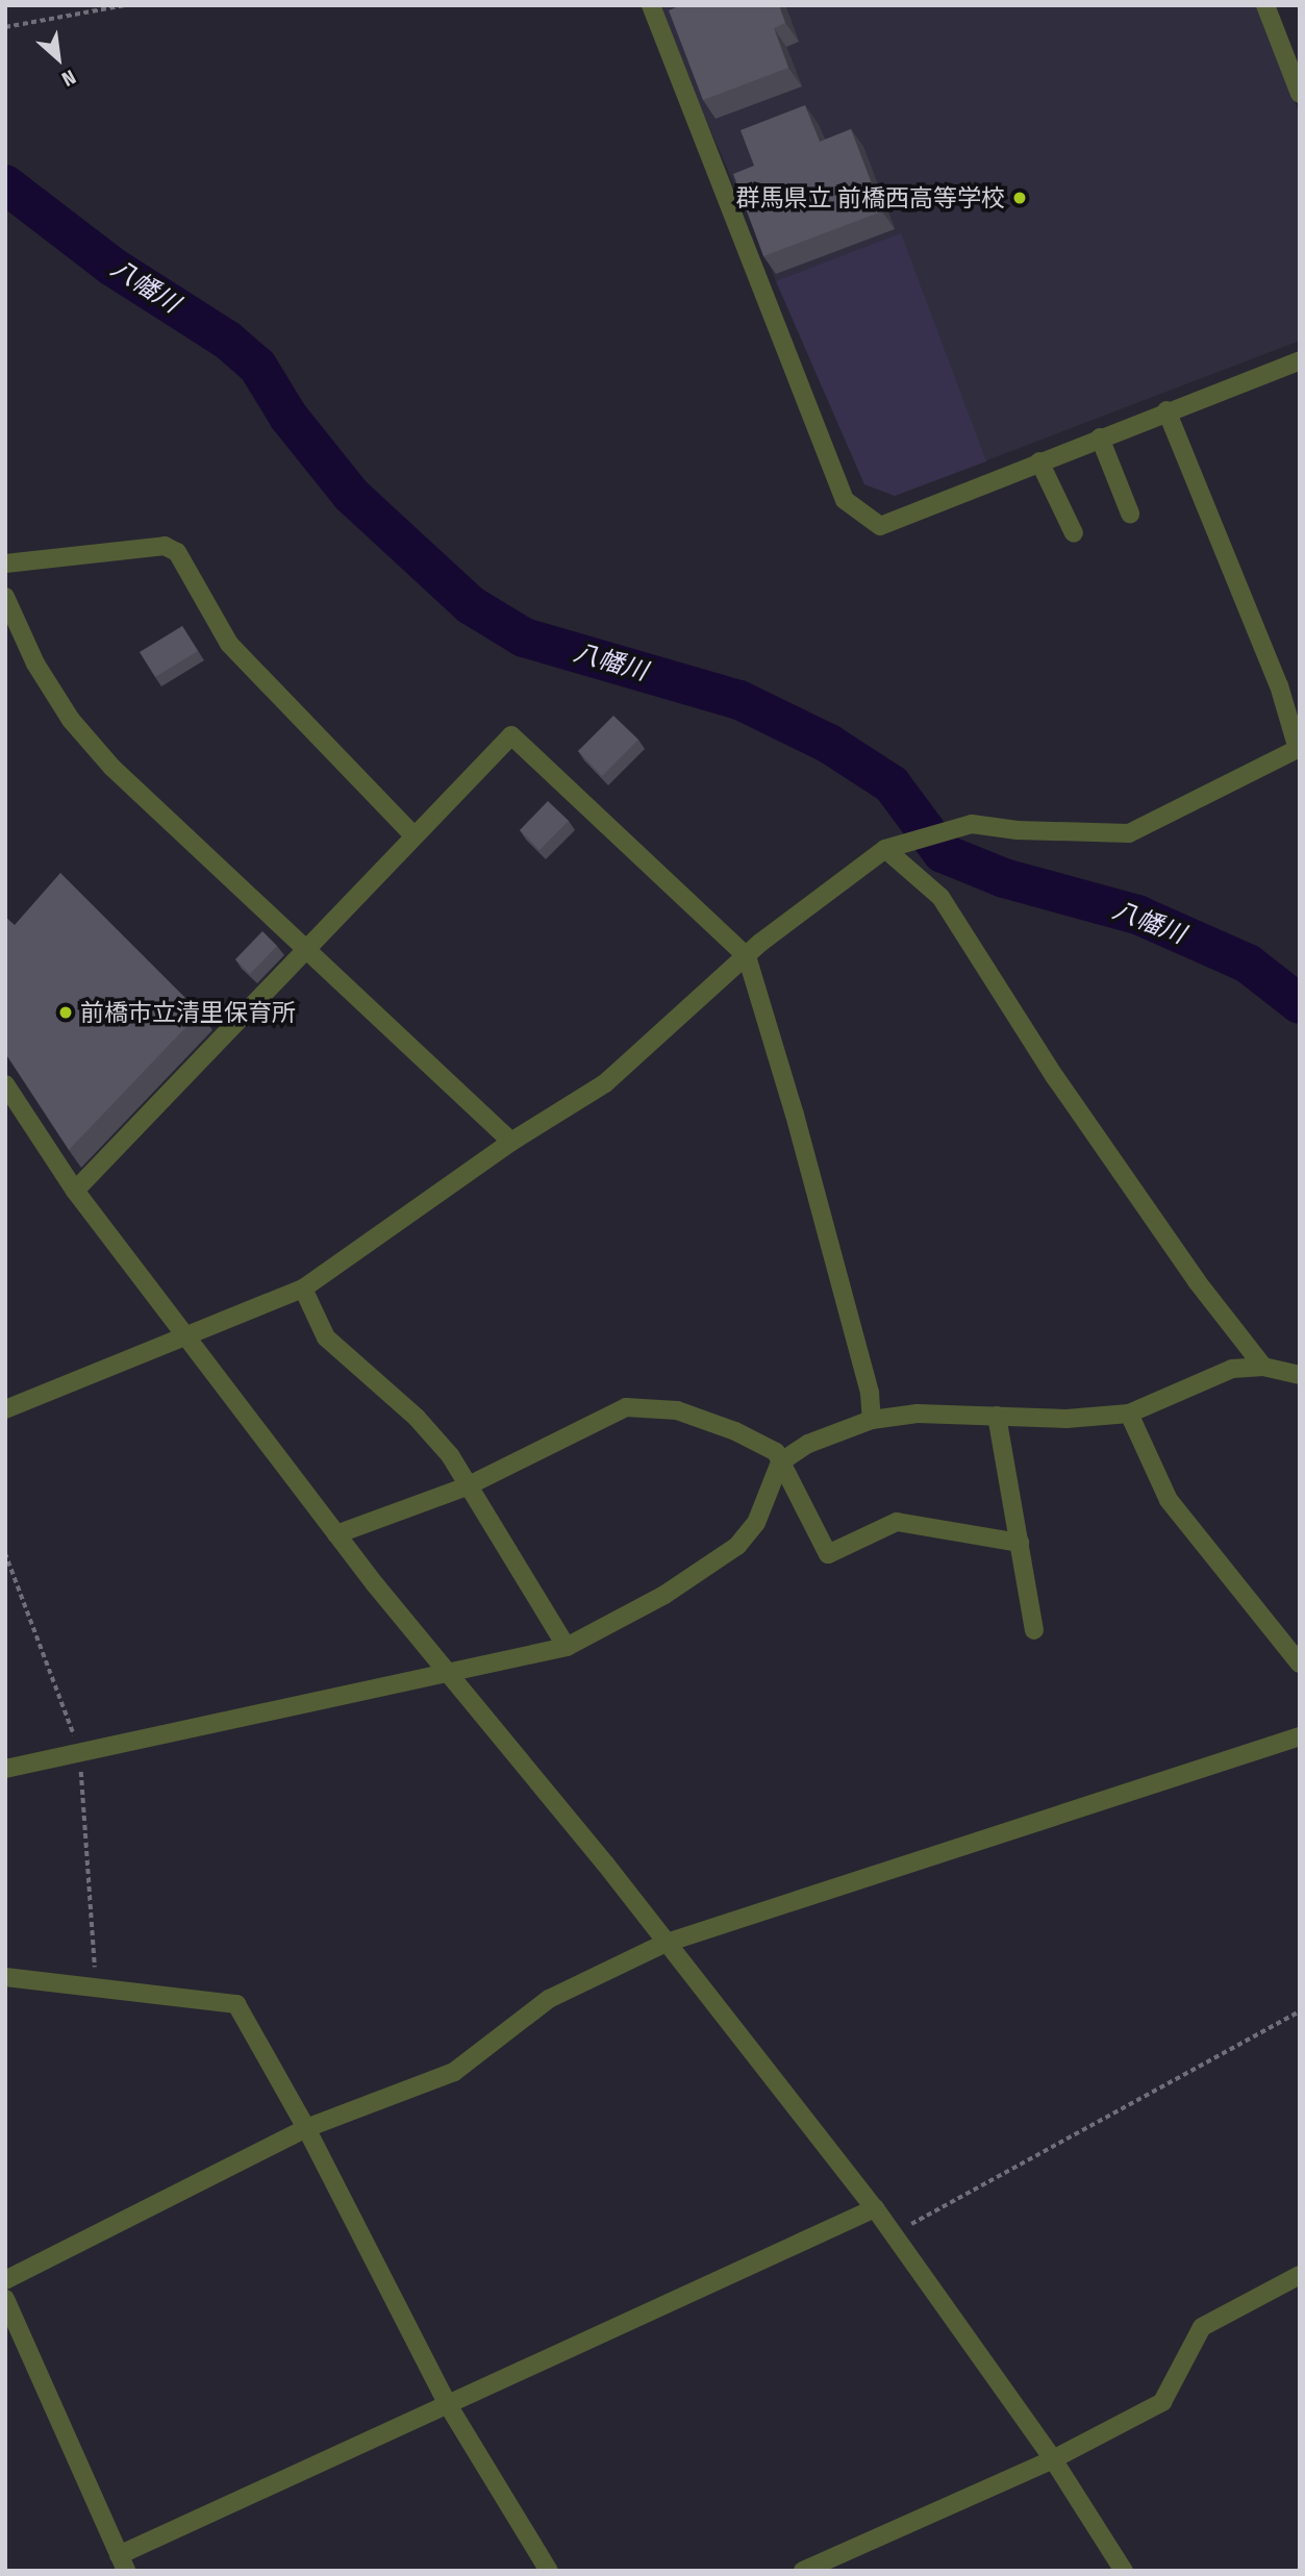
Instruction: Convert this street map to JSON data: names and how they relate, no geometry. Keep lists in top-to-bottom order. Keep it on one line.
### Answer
{"water":["八幡川"],"places":["群馬県立 前橋西高等学校","前橋市立清里保育所"],"north":"bottom right"}
